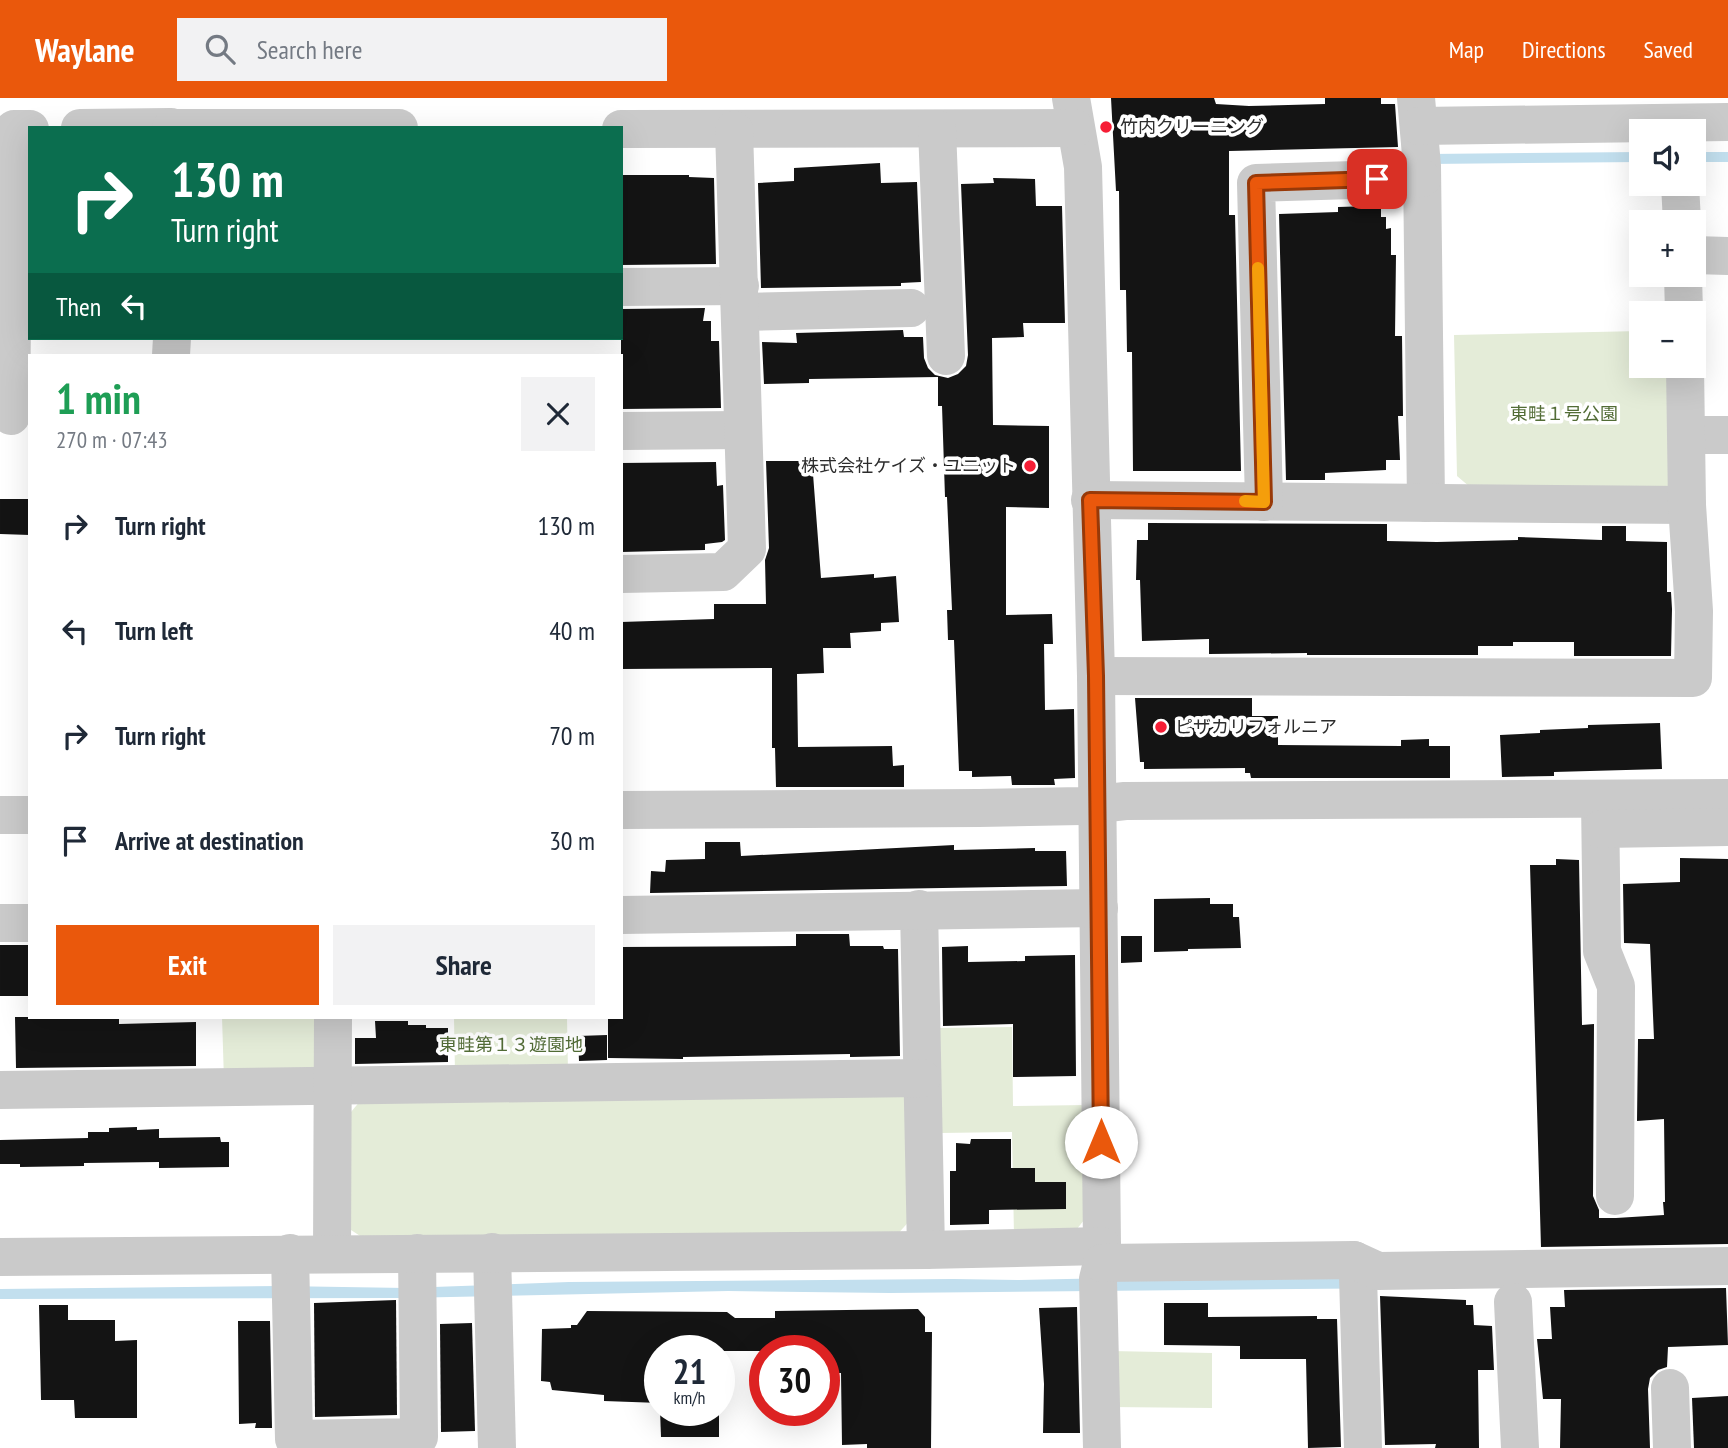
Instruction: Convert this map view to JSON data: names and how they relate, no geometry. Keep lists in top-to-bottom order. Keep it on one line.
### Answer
{"parks":["東畦１号公園","東畦第１３遊園地"],"places":["竹内クリーニング","株式会社ケイズ・ユニット","ピザカリフォルニア"],"page":{"header":"Waylane","search":"Search here","nav":["Map","Directions","Saved"],"map_buttons":["+","−"],"turn":["130 m","Turn right"],"then":"Then","heading":["1 min","270 m · 07:43"],"list":[{"name":"Turn right","value":"130 m"},{"name":"Turn left","value":"40 m"},{"name":"Turn right","value":"70 m"},{"name":"Arrive at destination","value":"30 m"}],"buttons":["Exit","Share"],"speed":"21 km/h","limit":"30"}}
